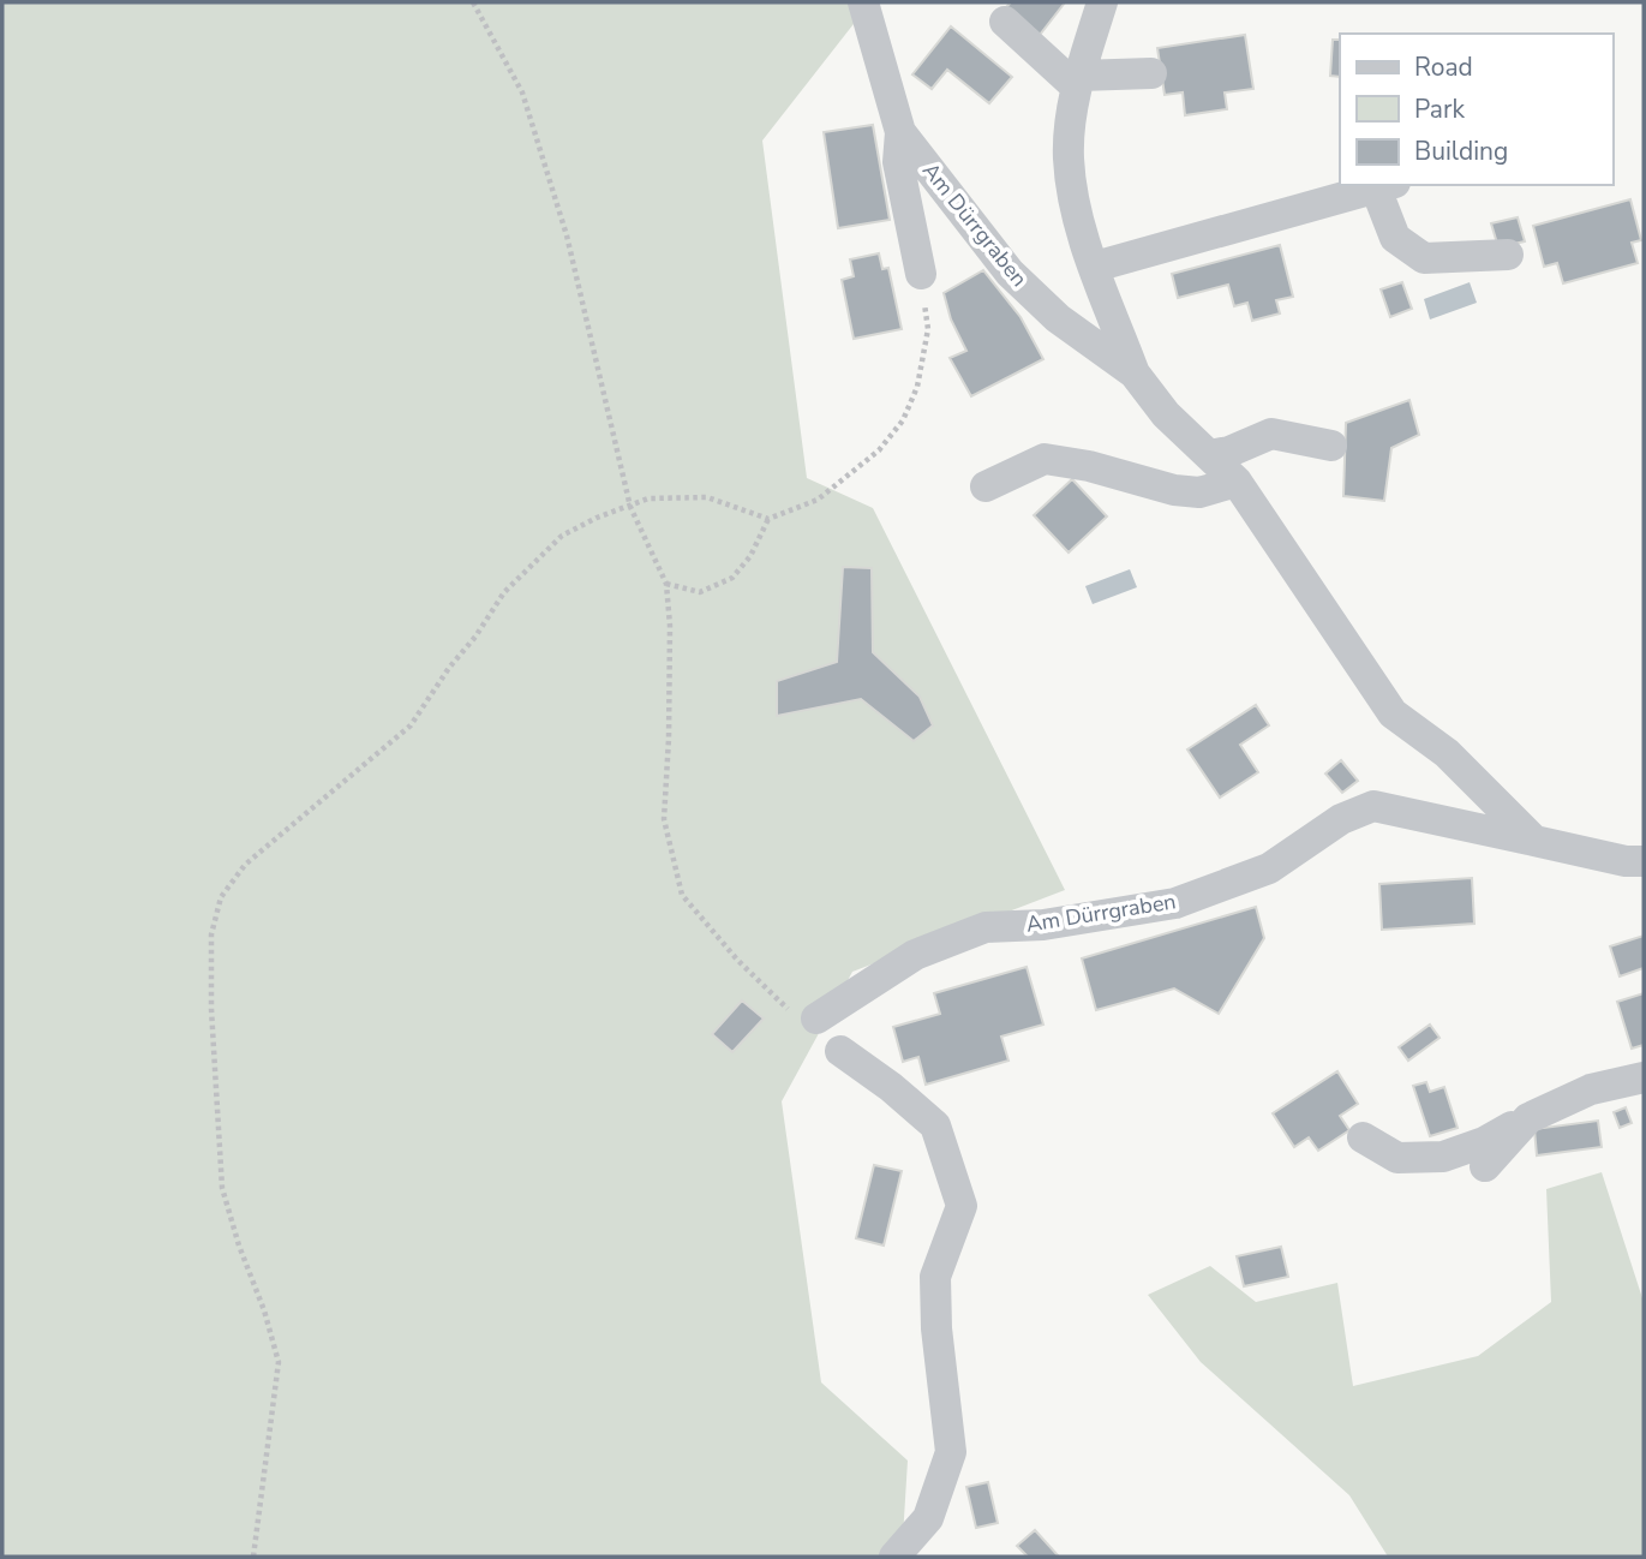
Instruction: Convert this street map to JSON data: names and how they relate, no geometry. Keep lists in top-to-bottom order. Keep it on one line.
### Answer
{"streets":{"street":["Am Dürrgraben"]},"legend":["Road","Park","Building"]}
